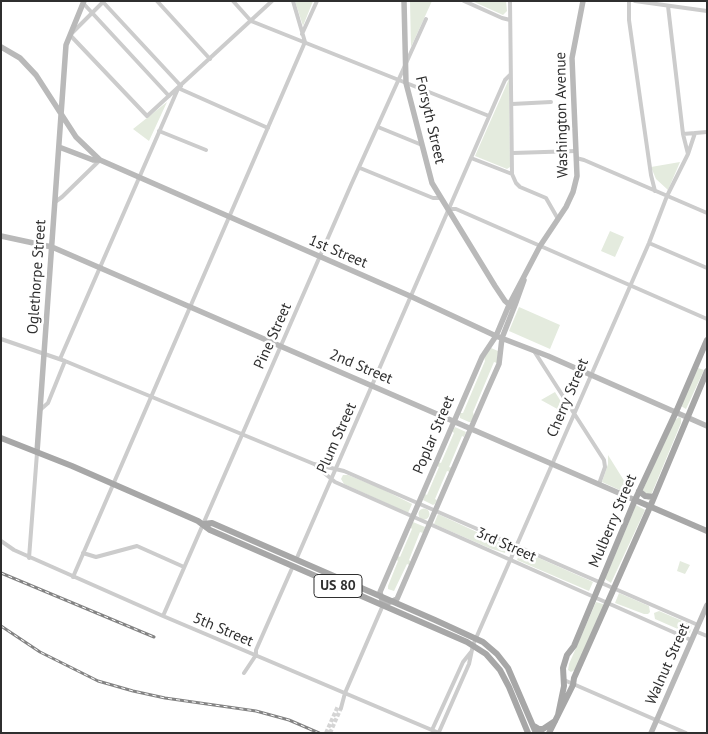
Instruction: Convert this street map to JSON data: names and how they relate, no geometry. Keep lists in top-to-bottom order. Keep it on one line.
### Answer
{"streets":{"main road":["2nd Street","Mulberry Street","US 80"],"street":["Washington Avenue","Forsyth Street","1st Street","Oglethorpe Street","Pine Street","Cherry Street","Poplar Street","Plum Street","3rd Street","5th Street","Walnut Street"]},"crossings":[["Washington Avenue","Poplar Street"],["Forsyth Street","Pine Street"],["Forsyth Street","Poplar Street"],["Forsyth Street","Plum Street"],["1st Street","Oglethorpe Street"],["1st Street","Pine Street"],["1st Street","Cherry Street"],["1st Street","Poplar Street"],["1st Street","Plum Street"],["1st Street","Mulberry Street"],["Oglethorpe Street","2nd Street"],["Oglethorpe Street","3rd Street"],["Oglethorpe Street","US 80"],["Oglethorpe Street","5th Street"],["Pine Street","2nd Street"],["Pine Street","3rd Street"],["Pine Street","US 80"],["Pine Street","5th Street"],["2nd Street","Cherry Street"],["2nd Street","Poplar Street"],["2nd Street","Plum Street"],["2nd Street","Mulberry Street"],["Cherry Street","3rd Street"],["Cherry Street","US 80"],["Cherry Street","5th Street"],["Poplar Street","3rd Street"],["Poplar Street","US 80"],["Plum Street","3rd Street"],["Plum Street","US 80"],["Plum Street","5th Street"],["Mulberry Street","3rd Street"],["3rd Street","Walnut Street"]]}
